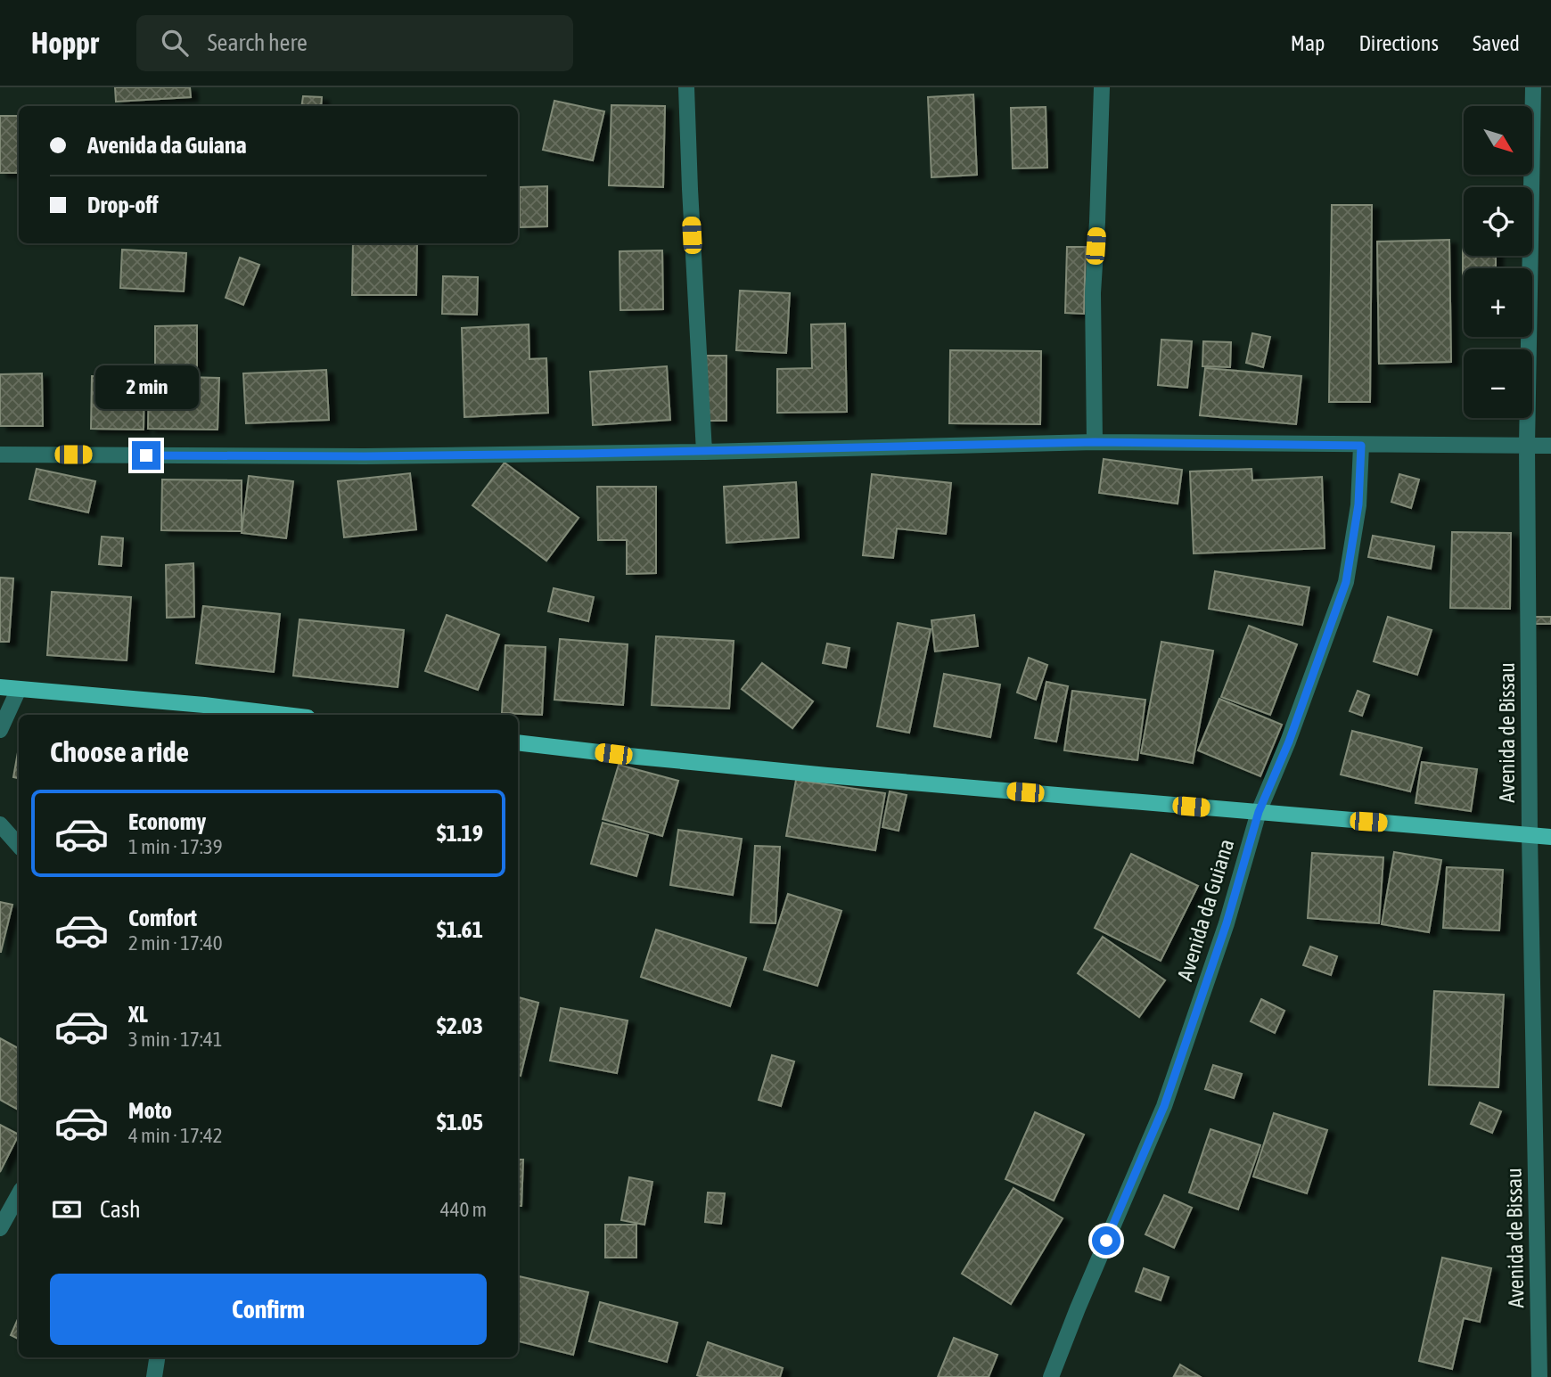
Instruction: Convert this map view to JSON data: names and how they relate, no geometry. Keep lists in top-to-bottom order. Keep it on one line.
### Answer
{"streets":{"street":["Avenida de Bissau","Avenida da Guiana"]},"north":"bottom right","page":{"header":"Hoppr","search":"Search here","nav":["Map","Directions","Saved"],"map_buttons":["+","−"],"banner":["Avenida da Guiana","Drop-off"],"bubble":"2 min","heading":"Choose a ride","list":[{"name":"Economy","note":"1 min · 17:39","value":"$1.19"},{"name":"Comfort","note":"2 min · 17:40","value":"$1.61"},{"name":"XL","note":"3 min · 17:41","value":"$2.03"},{"name":"Moto","note":"4 min · 17:42","value":"$1.05"}],"pay":["Cash","440 m"],"buttons":"Confirm"}}
